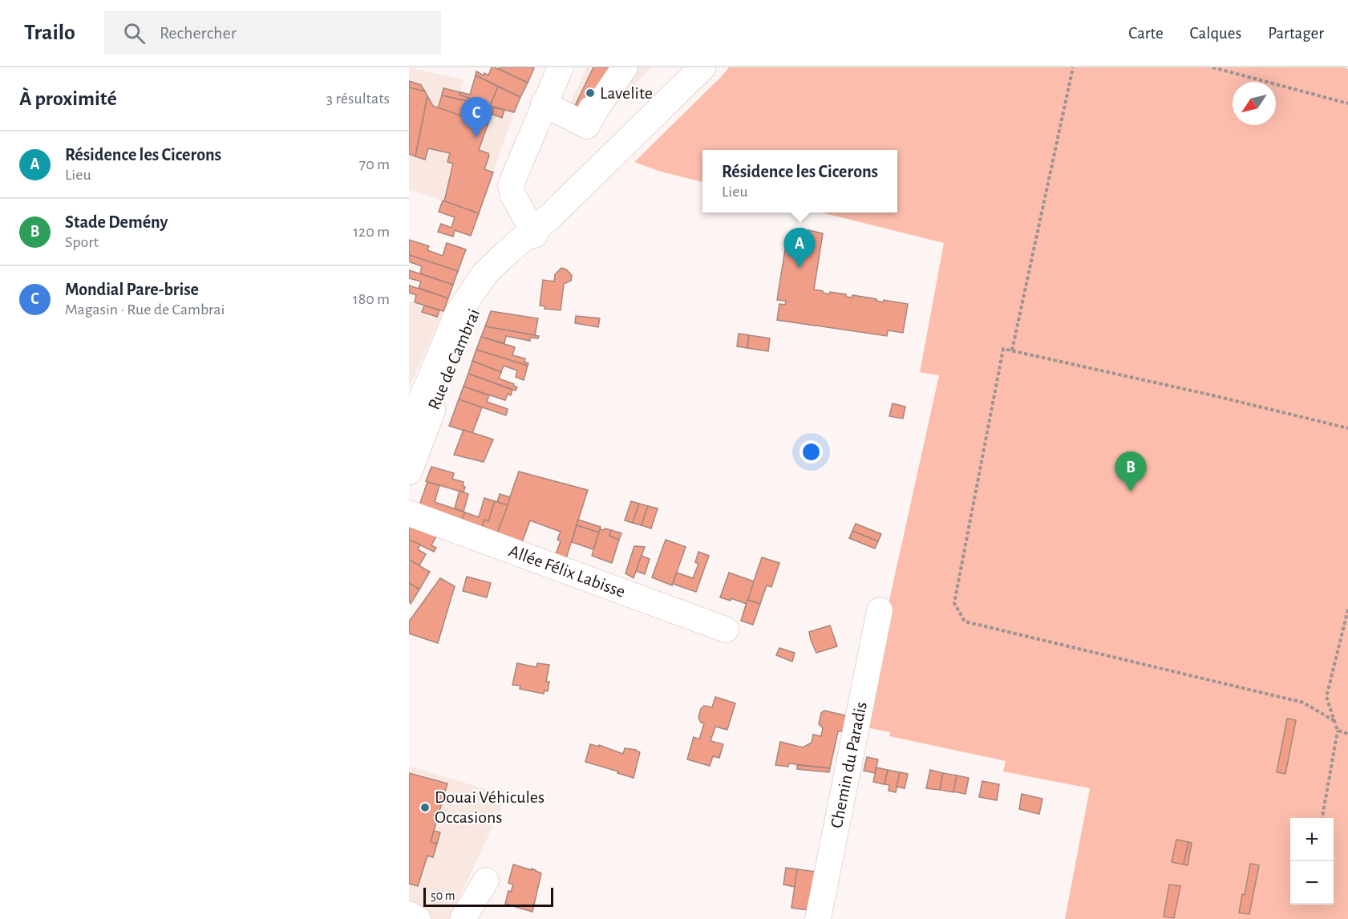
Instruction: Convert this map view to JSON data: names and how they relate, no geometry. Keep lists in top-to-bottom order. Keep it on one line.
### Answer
{"streets":{"main road":["Rue de Cambrai"],"street":["Allée Félix Labisse","Chemin du Paradis"]},"places":["Lavelite","Douai Véhicules Occasions"],"scale_bar":"50 m","north":"bottom left","page":{"header":"Trailo","search":"Rechercher","nav":["Carte","Calques","Partager"],"heading":["À proximité","3 résultats"],"pins":["C","A","B"],"list":[{"mark":"A","name":"Résidence les Cicerons","note":"Lieu","value":"70 m"},{"mark":"B","name":"Stade Demény","note":"Sport","value":"120 m"},{"mark":"C","name":"Mondial Pare-brise","note":"Magasin · Rue de Cambrai","value":"180 m"}],"popup":["Résidence les Cicerons","Lieu"],"map_buttons":["+","−"],"scale":"50 m"}}
